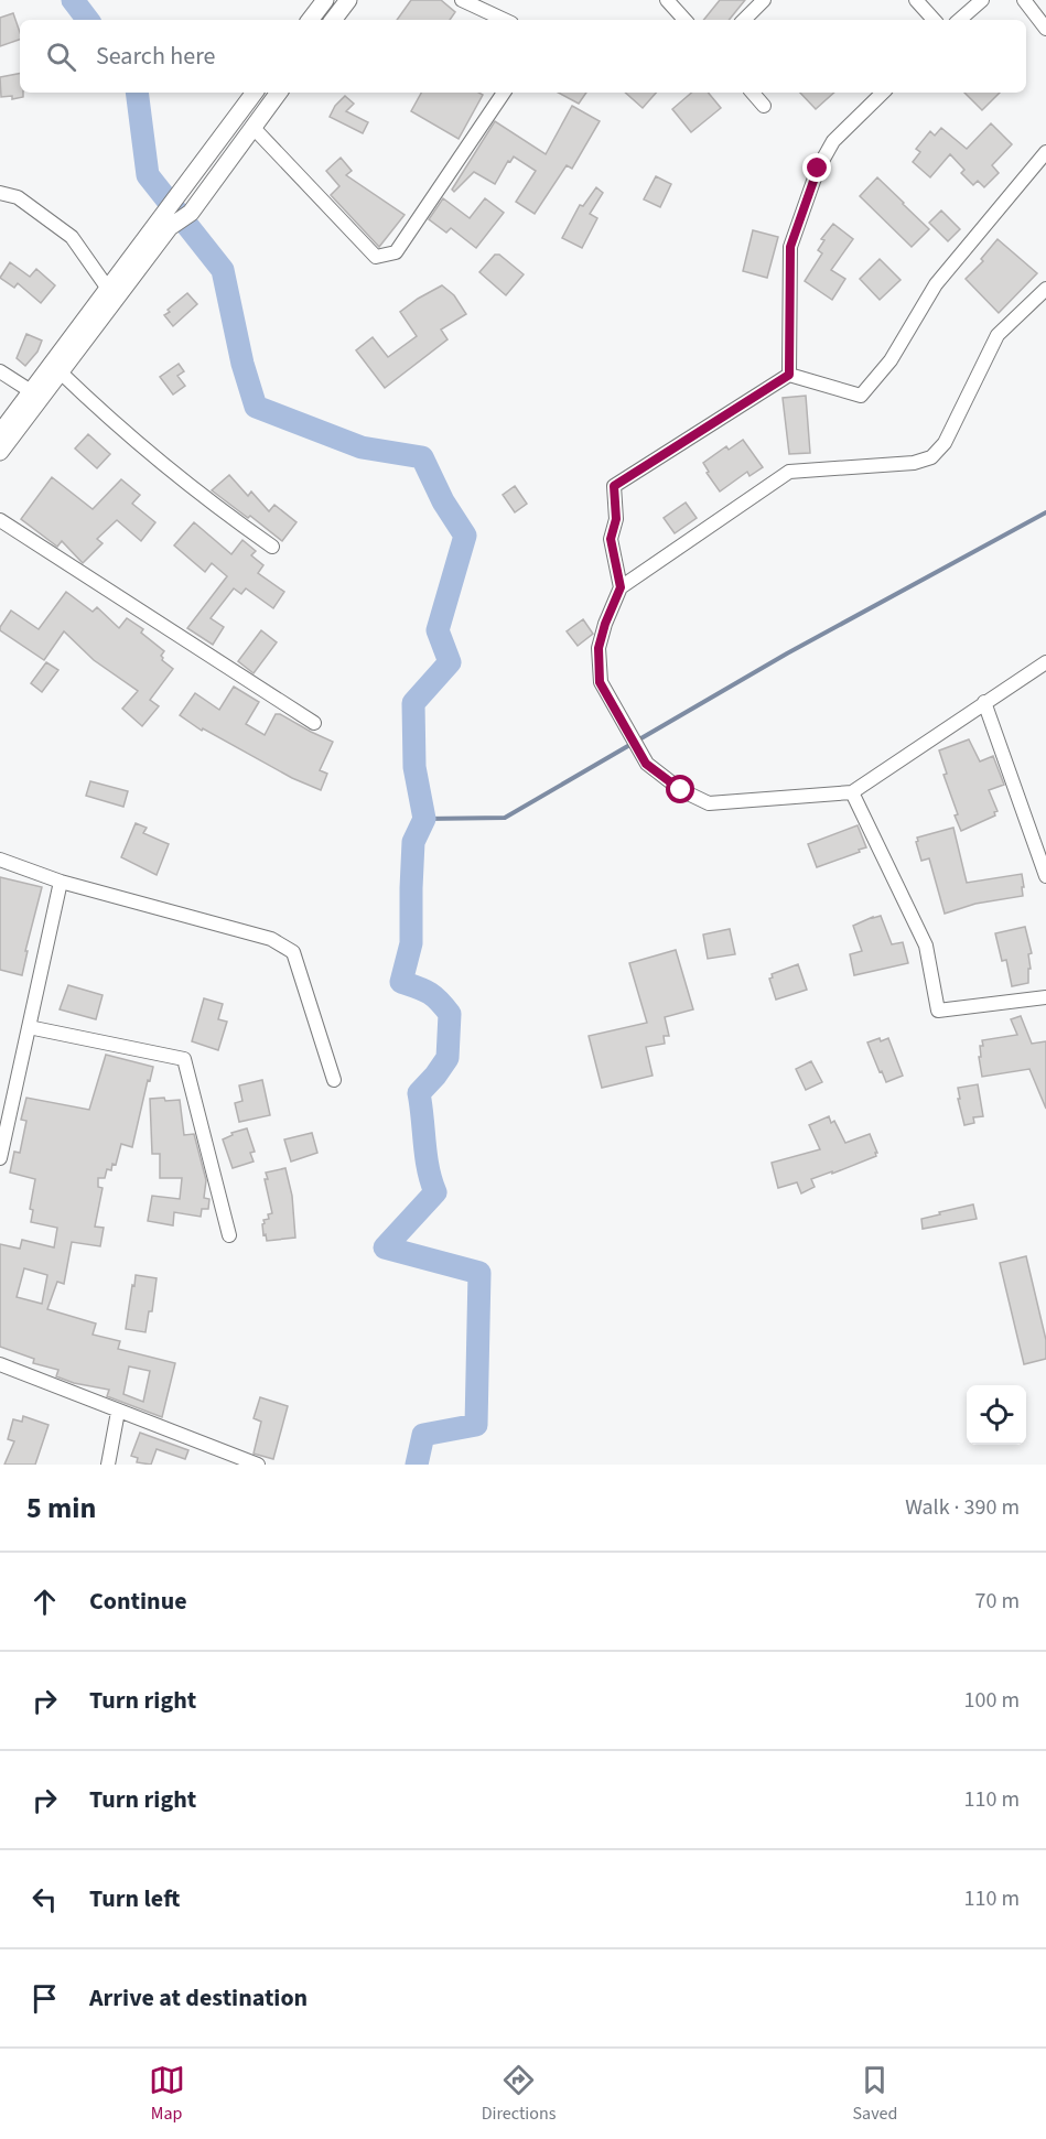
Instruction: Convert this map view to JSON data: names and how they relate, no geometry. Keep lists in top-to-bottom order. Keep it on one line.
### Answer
{"page":{"search":"Search here","heading":["5 min","Walk · 390 m"],"list":[["Continue","70 m"],["Turn right","100 m"],["Turn right","110 m"],["Turn left","110 m"],"Arrive at destination"],"nav":["Map","Directions","Saved"]}}
